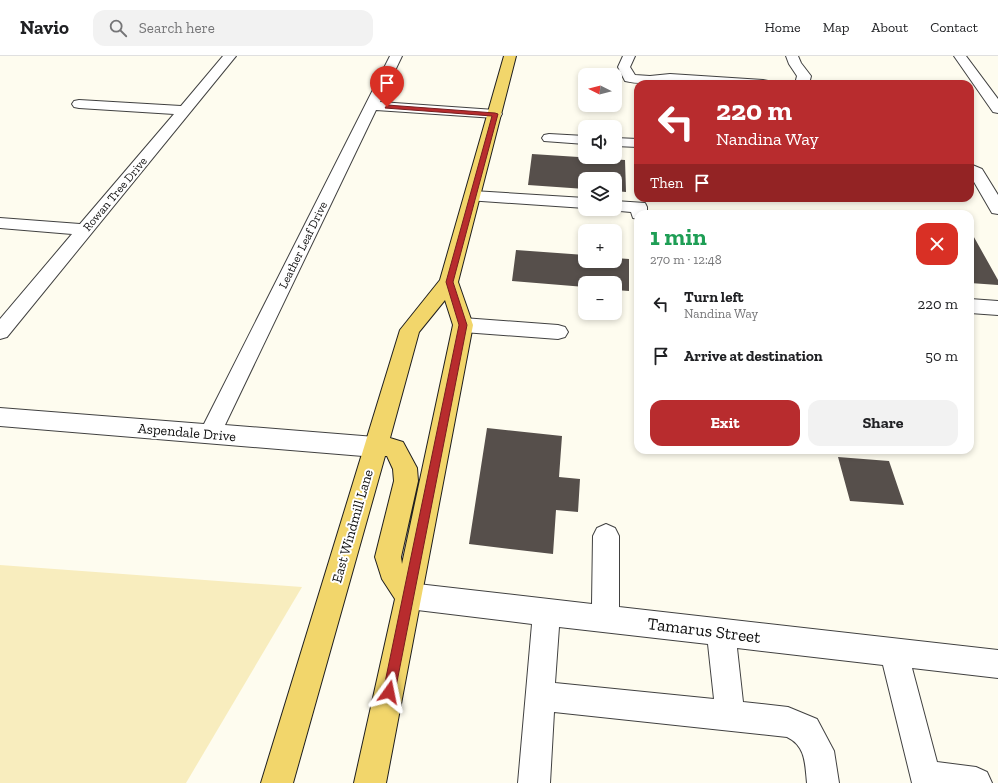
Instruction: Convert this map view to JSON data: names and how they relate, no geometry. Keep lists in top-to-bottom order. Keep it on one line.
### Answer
{"streets":{"main road":["East Windmill Lane"],"street":["Rowan Tree Drive","Leather Leaf Drive","Aspendale Drive","Tamarus Street"]},"crossings":[["Leather Leaf Drive","Aspendale Drive"],["Aspendale Drive","East Windmill Lane"]],"north":"left","page":{"header":"Navio","search":"Search here","nav":["Home","Map","About","Contact"],"map_buttons":["+","−"],"turn":["220 m","Nandina Way"],"then":"Then","heading":["1 min","270 m · 12:48"],"list":[{"name":"Turn left","note":"Nandina Way","value":"220 m"},{"name":"Arrive at destination","value":"50 m"}],"buttons":["Exit","Share"]}}
